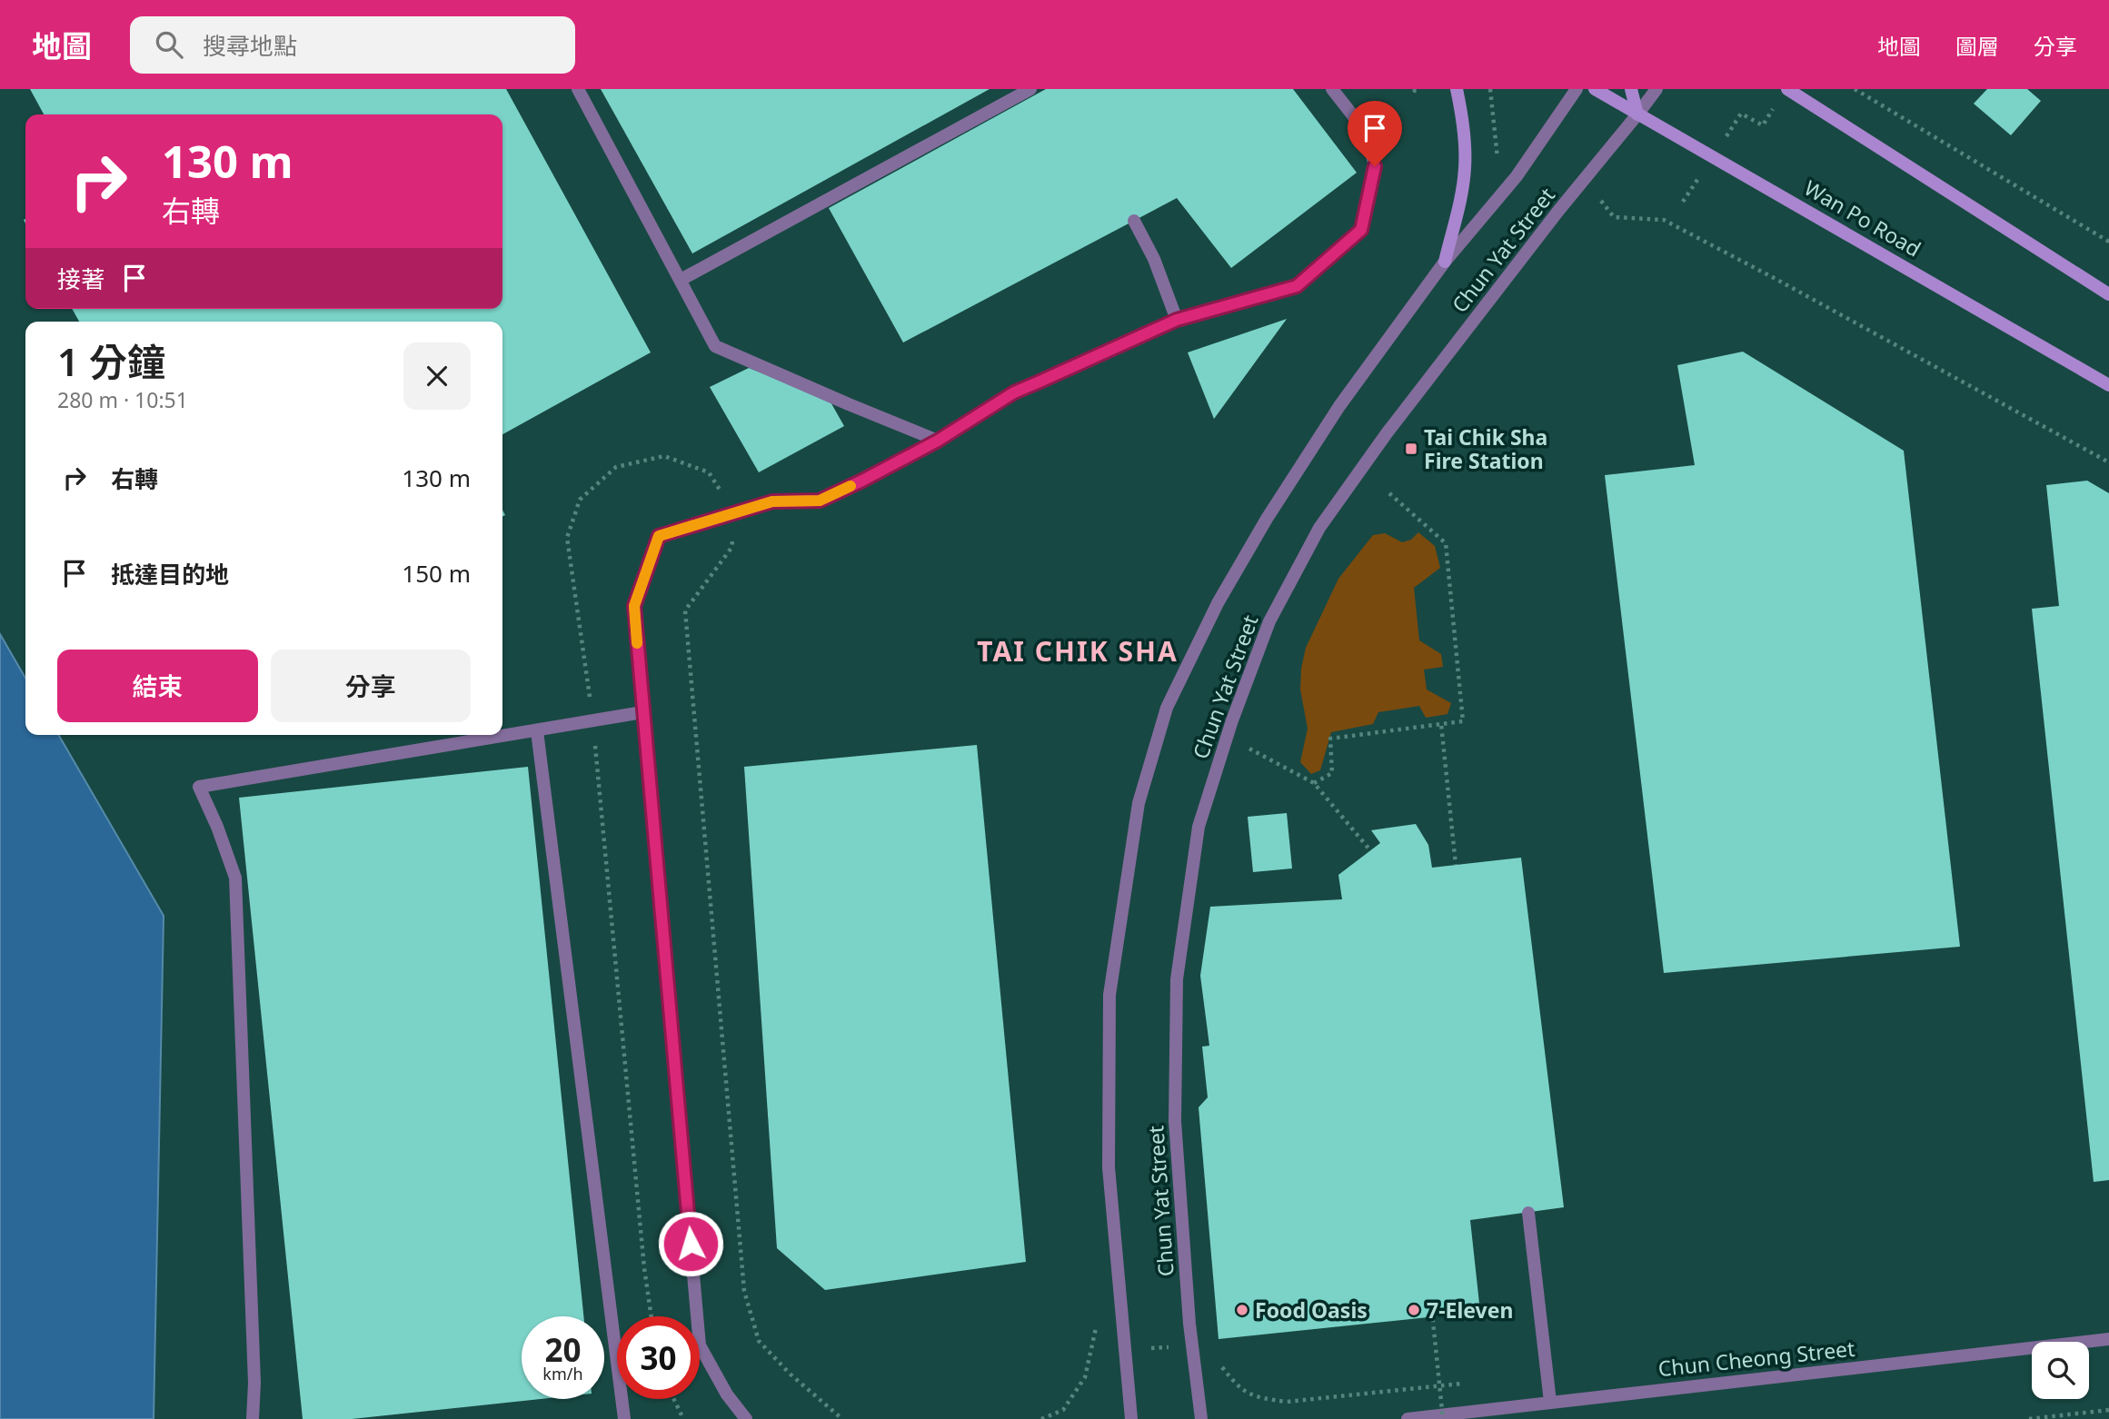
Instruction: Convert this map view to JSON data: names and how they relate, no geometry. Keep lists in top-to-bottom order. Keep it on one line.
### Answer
{"streets":{"main road":["Wan Po Road"],"street":["Chun Yat Street","Chun Cheong Street"]},"crossings":[["Wan Po Road","Chun Yat Street"]],"districts":["TAI CHIK SHA"],"places":{"transit":["Tai Chik Sha Fire Station"],"other":["Food Oasis","7-Eleven"]},"page":{"header":"地圖","search":"搜尋地點","nav":["地圖","圖層","分享"],"turn":["130 m","右轉"],"then":"接著","heading":["1 分鐘","280 m · 10:51"],"list":[{"name":"右轉","value":"130 m"},{"name":"抵達目的地","value":"150 m"}],"buttons":["結束","分享"],"speed":"20 km/h","limit":"30"}}
